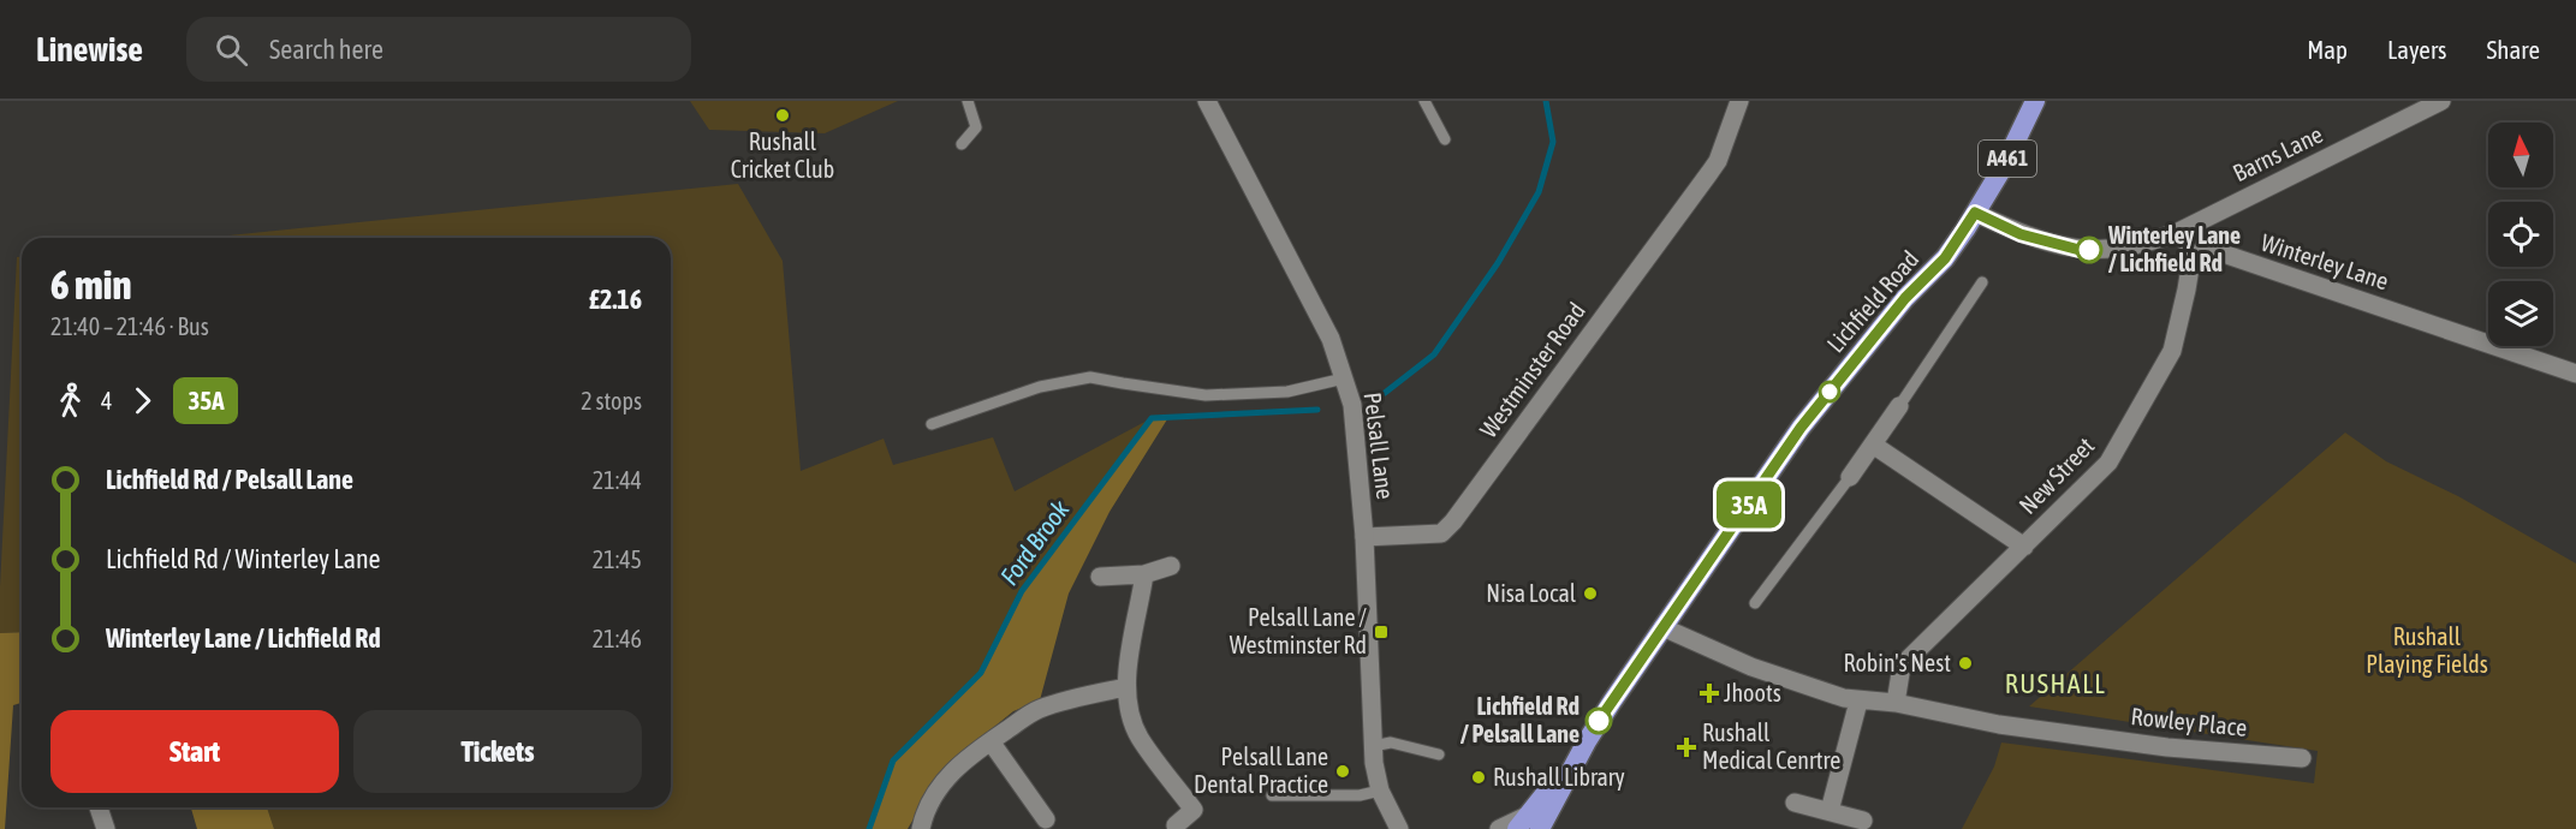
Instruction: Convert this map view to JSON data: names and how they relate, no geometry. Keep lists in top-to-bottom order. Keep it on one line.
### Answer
{"streets":{"highway":["A461","Lichfield Road"],"street":["Barns Lane","Winterley Lane","Westminster Road","Pelsall Lane","New Street","Rowley Place"]},"crossings":[["Barns Lane","Winterley Lane"],["Winterley Lane","New Street"],["Westminster Road","Pelsall Lane"],["New Street","Rowley Place"]],"districts":["RUSHALL"],"water":["Ford Brook"],"parks":["Rushall Playing Fields"],"places":{"other":["Rushall Cricket Club","Winterley Lane / Lichfield Rd","Nisa Local","Robin's Nest","Lichfield Rd / Pelsall Lane","Pelsall Lane Dental Practice","Rushall Library"],"transit":["Pelsall Lane / Westminster Rd"],"health":["Jhoots","Rushall Medical Cenrtre"]},"lines":["bus line 35A"],"north":"top","page":{"header":"Linewise","search":"Search here","nav":["Map","Layers","Share"],"on_map":"35A","heading":["6 min","21:40 – 21:46 · Bus","£2.16"],"legs":["4","35A","2 stops"],"list":[{"name":"Lichfield Rd / Pelsall Lane","value":"21:44"},{"name":"Lichfield Rd / Winterley Lane","value":"21:45"},{"name":"Winterley Lane / Lichfield Rd","value":"21:46"}],"buttons":["Start","Tickets"]}}
